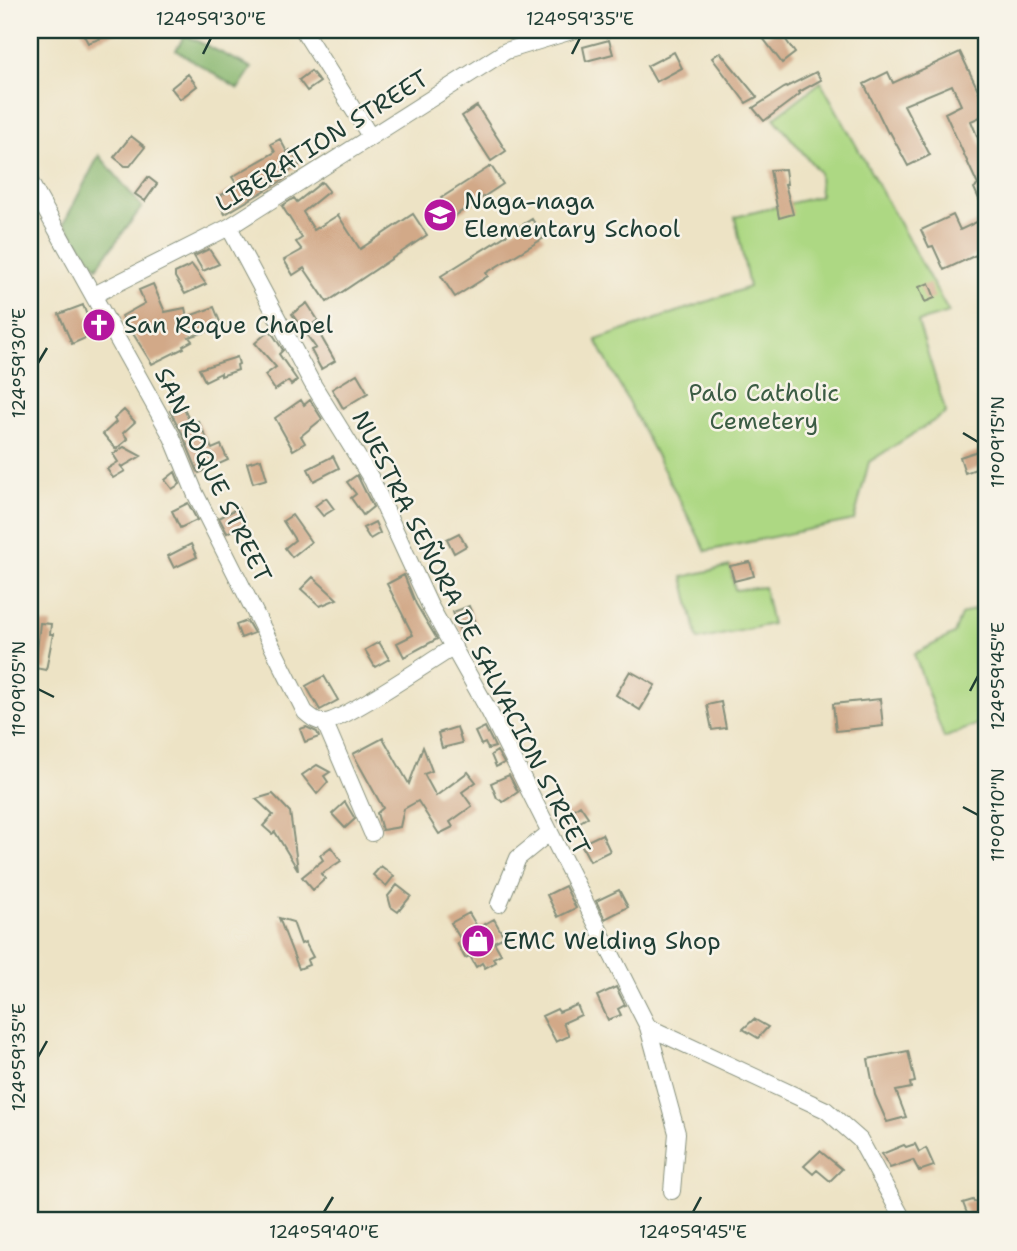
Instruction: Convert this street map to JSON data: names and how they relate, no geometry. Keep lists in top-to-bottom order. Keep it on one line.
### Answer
{"streets":{"street":["LIBERATION STREET","SAN ROQUE STREET","NUESTRA SEÑORA DE SALVACION STREET"]},"crossings":[["LIBERATION STREET","SAN ROQUE STREET"],["LIBERATION STREET","NUESTRA SEÑORA DE SALVACION STREET"]],"parks":["Palo Catholic Cemetery"],"places":{"school or university":["Naga-naga Elementary School"],"church":["San Roque Chapel"],"shop":["EMC Welding Shop"]},"coordinates":["124°59'30\"E","124°59'35\"E","11°09'15\"N","124°59'45\"E","11°09'05\"N","11°09'10\"N","124°59'40\"E"]}
